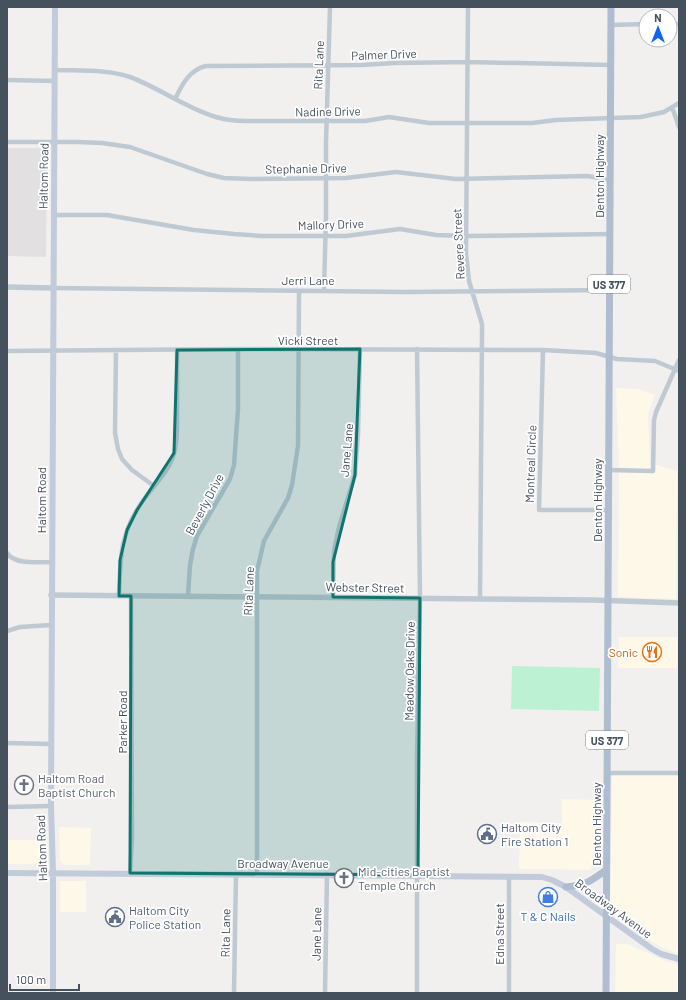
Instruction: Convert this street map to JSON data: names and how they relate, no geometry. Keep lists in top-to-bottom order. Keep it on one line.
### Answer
{"streets":{"main road":["Haltom Road","Denton Highway","US 377","Broadway Avenue"],"street":["Palmer Drive","Rita Lane","Nadine Drive","Stephanie Drive","Mallory Drive","Revere Street","Jerri Lane","Vicki Street","Jane Lane","Montreal Circle","Beverly Drive","Webster Street","Meadow Oaks Drive","Parker Road","Edna Street"]},"crossings":[["Palmer Drive","Rita Lane"],["Palmer Drive","Nadine Drive"],["Palmer Drive","Denton Highway"],["Palmer Drive","Revere Street"],["Rita Lane","Nadine Drive"],["Rita Lane","Stephanie Drive"],["Rita Lane","Mallory Drive"],["Rita Lane","Jerri Lane"],["Rita Lane","Vicki Street"],["Rita Lane","Webster Street"],["Rita Lane","Broadway Avenue"],["Nadine Drive","Haltom Road"],["Nadine Drive","Denton Highway"],["Nadine Drive","Revere Street"],["Stephanie Drive","Haltom Road"],["Stephanie Drive","Denton Highway"],["Stephanie Drive","Revere Street"],["Haltom Road","Mallory Drive"],["Haltom Road","Jerri Lane"],["Haltom Road","Vicki Street"],["Haltom Road","Webster Street"],["Haltom Road","Broadway Avenue"],["Denton Highway","Mallory Drive"],["Denton Highway","Jerri Lane"],["Denton Highway","Vicki Street"],["Denton Highway","Montreal Circle"],["Denton Highway","Webster Street"],["Denton Highway","Broadway Avenue"],["Mallory Drive","Revere Street"],["Revere Street","Jerri Lane"],["Revere Street","Vicki Street"],["Revere Street","Webster Street"],["Vicki Street","Jane Lane"],["Vicki Street","Montreal Circle"],["Vicki Street","Beverly Drive"],["Vicki Street","Meadow Oaks Drive"],["Jane Lane","Webster Street"],["Jane Lane","Broadway Avenue"],["Beverly Drive","Webster Street"],["Webster Street","Meadow Oaks Drive"],["Webster Street","Parker Road"],["Meadow Oaks Drive","Broadway Avenue"],["Parker Road","Broadway Avenue"],["Broadway Avenue","Edna Street"]],"places":{"restaurant":["Sonic"],"church":["Haltom Road Baptist Church","Mid-cities Baptist Temple Church"],"public building":["Haltom City Fire Station 1","Haltom City Police Station"],"shop":["T & C Nails"]},"scale_bar":"100 m","north":"top"}
